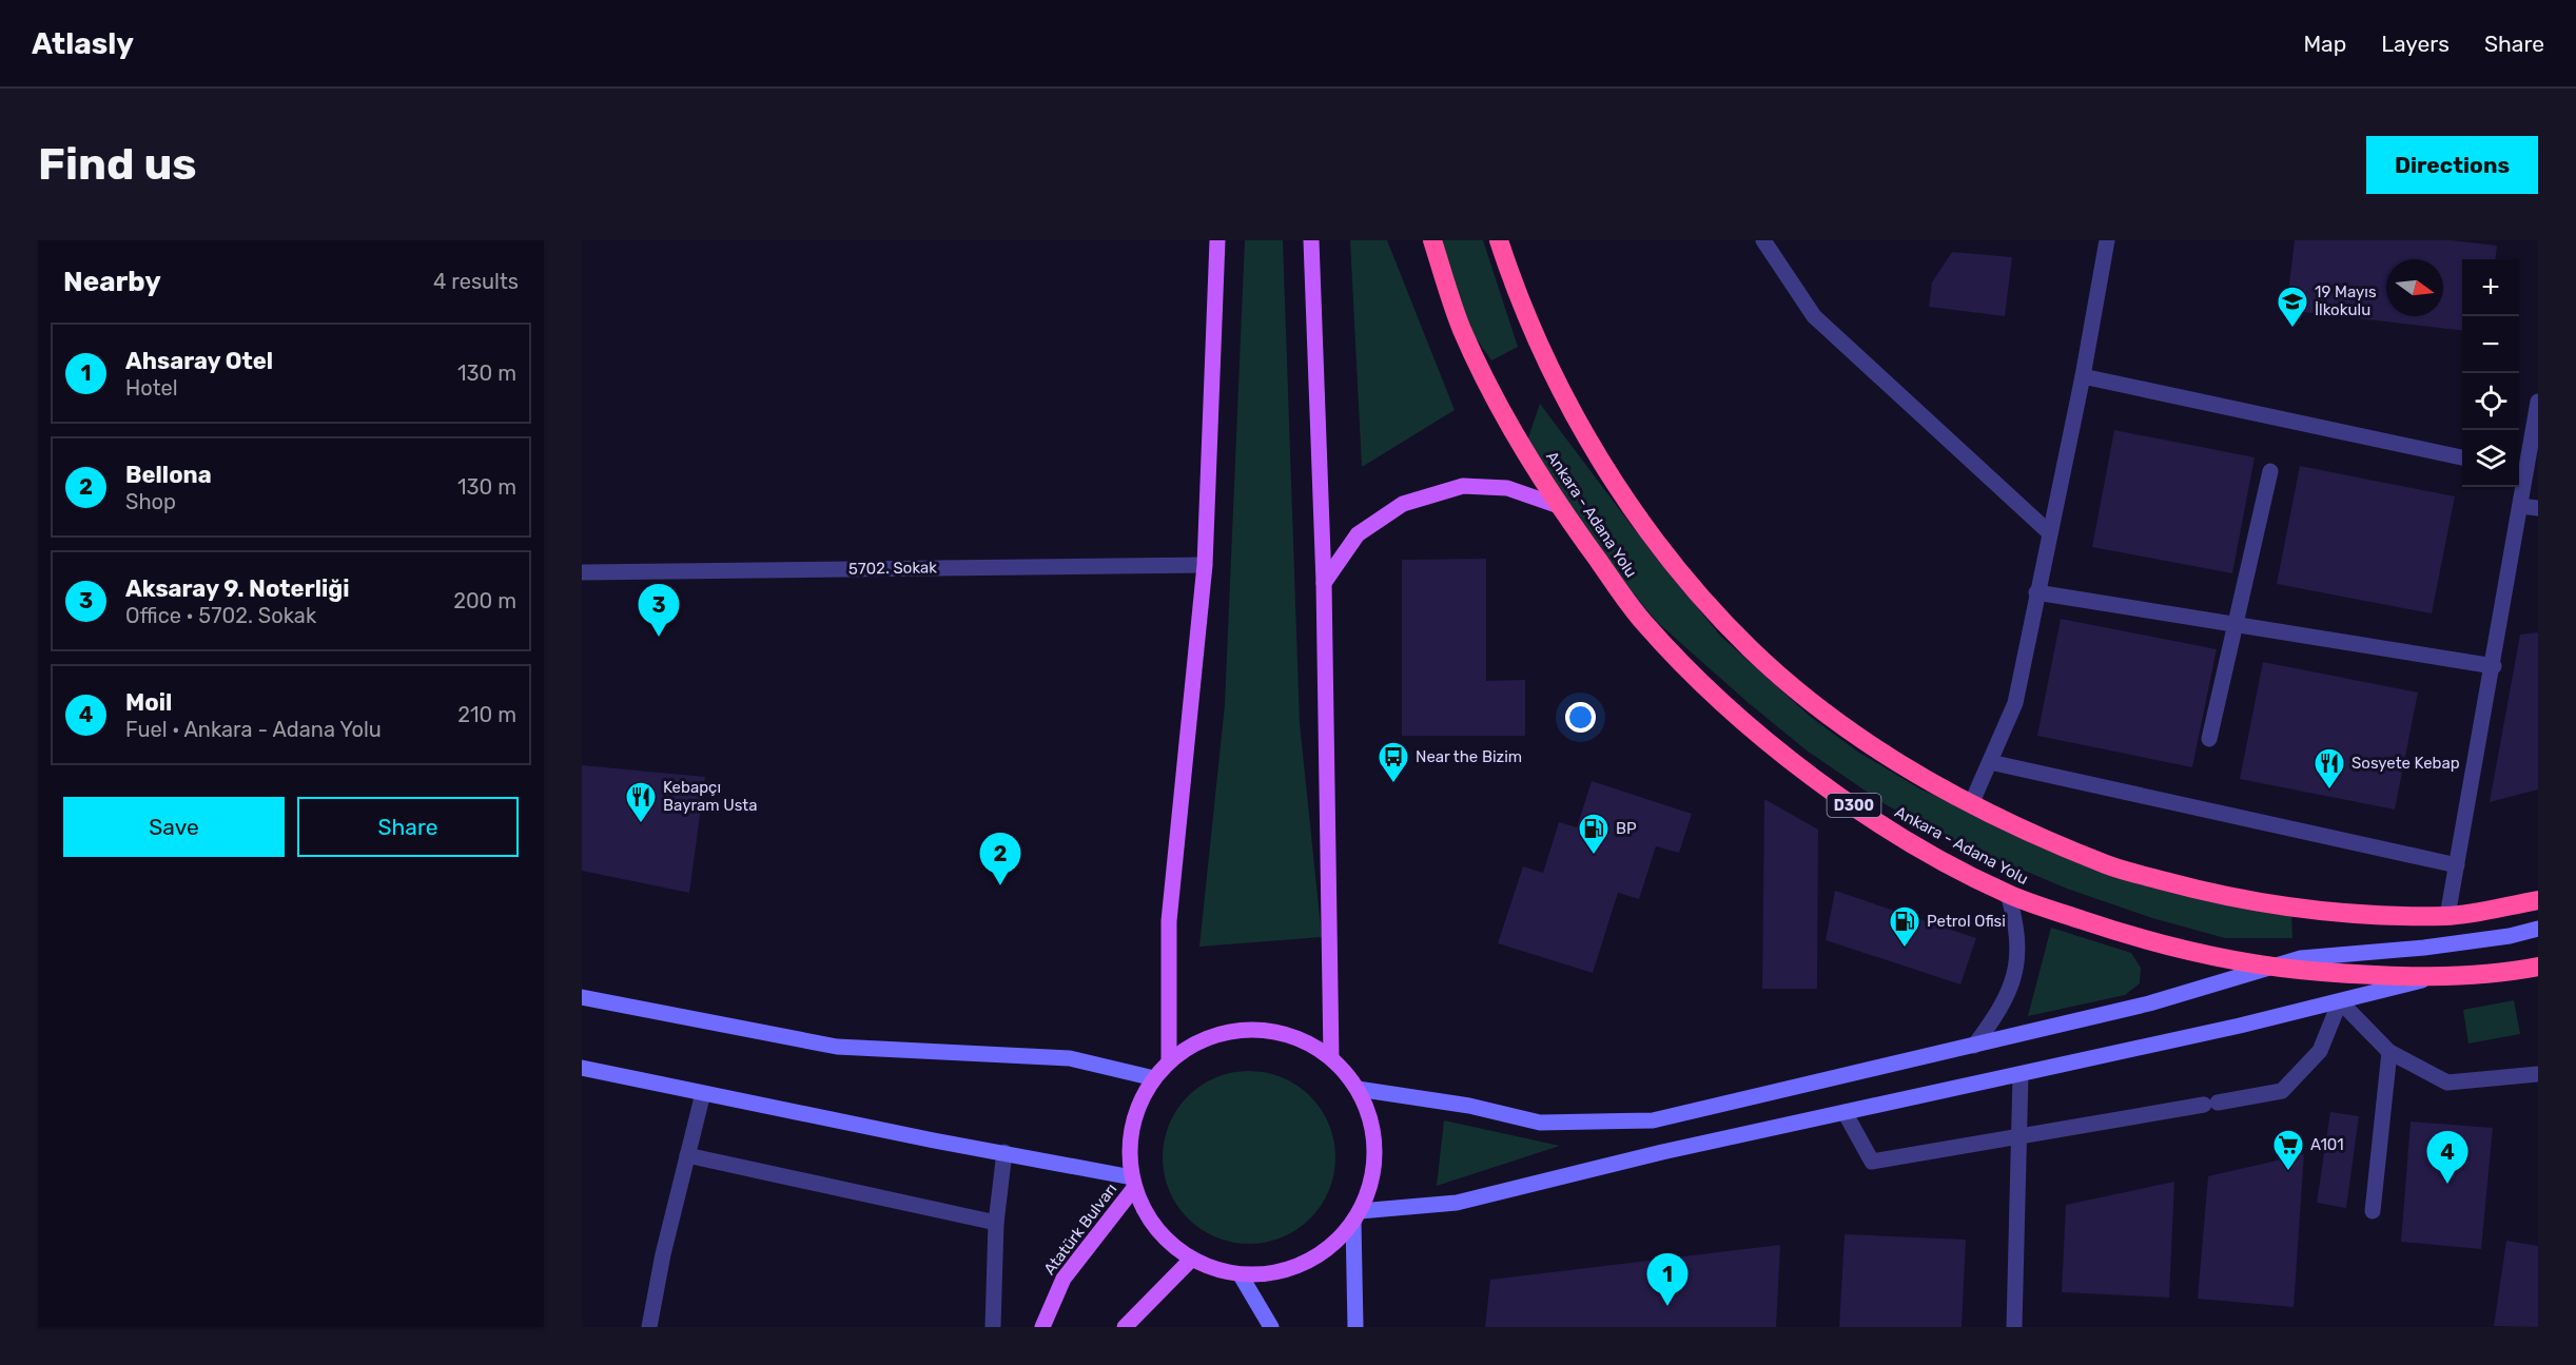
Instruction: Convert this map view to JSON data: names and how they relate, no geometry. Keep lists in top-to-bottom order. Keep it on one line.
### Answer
{"streets":{"highway":["Ankara - Adana Yolu","D300"],"main road":["Atatürk Bulvarı"],"street":["5702. Sokak"]},"places":{"school or university":["19 Mayıs İlkokulu"],"bus stop":["Near the Bizim"],"restaurant":["Sosyete Kebap","Kebapçı Bayram Usta"],"fuel station":["BP","Petrol Ofisi"],"supermarket":["A101"]},"north":"right","page":{"header":"Atlasly","nav":["Map","Layers","Share"],"buttons":["Directions",["Save","Share"]],"title":"Find us","heading":["Nearby","4 results"],"map_buttons":["+","−"],"list":[{"mark":"1","name":"Ahsaray Otel","note":"Hotel","value":"130 m"},{"mark":"2","name":"Bellona","note":"Shop","value":"130 m"},{"mark":"3","name":"Aksaray 9. Noterliği","note":"Office · 5702. Sokak","value":"200 m"},{"mark":"4","name":"Moil","note":"Fuel · Ankara - Adana Yolu","value":"210 m"}],"pins":["3","2","4","1"]}}
